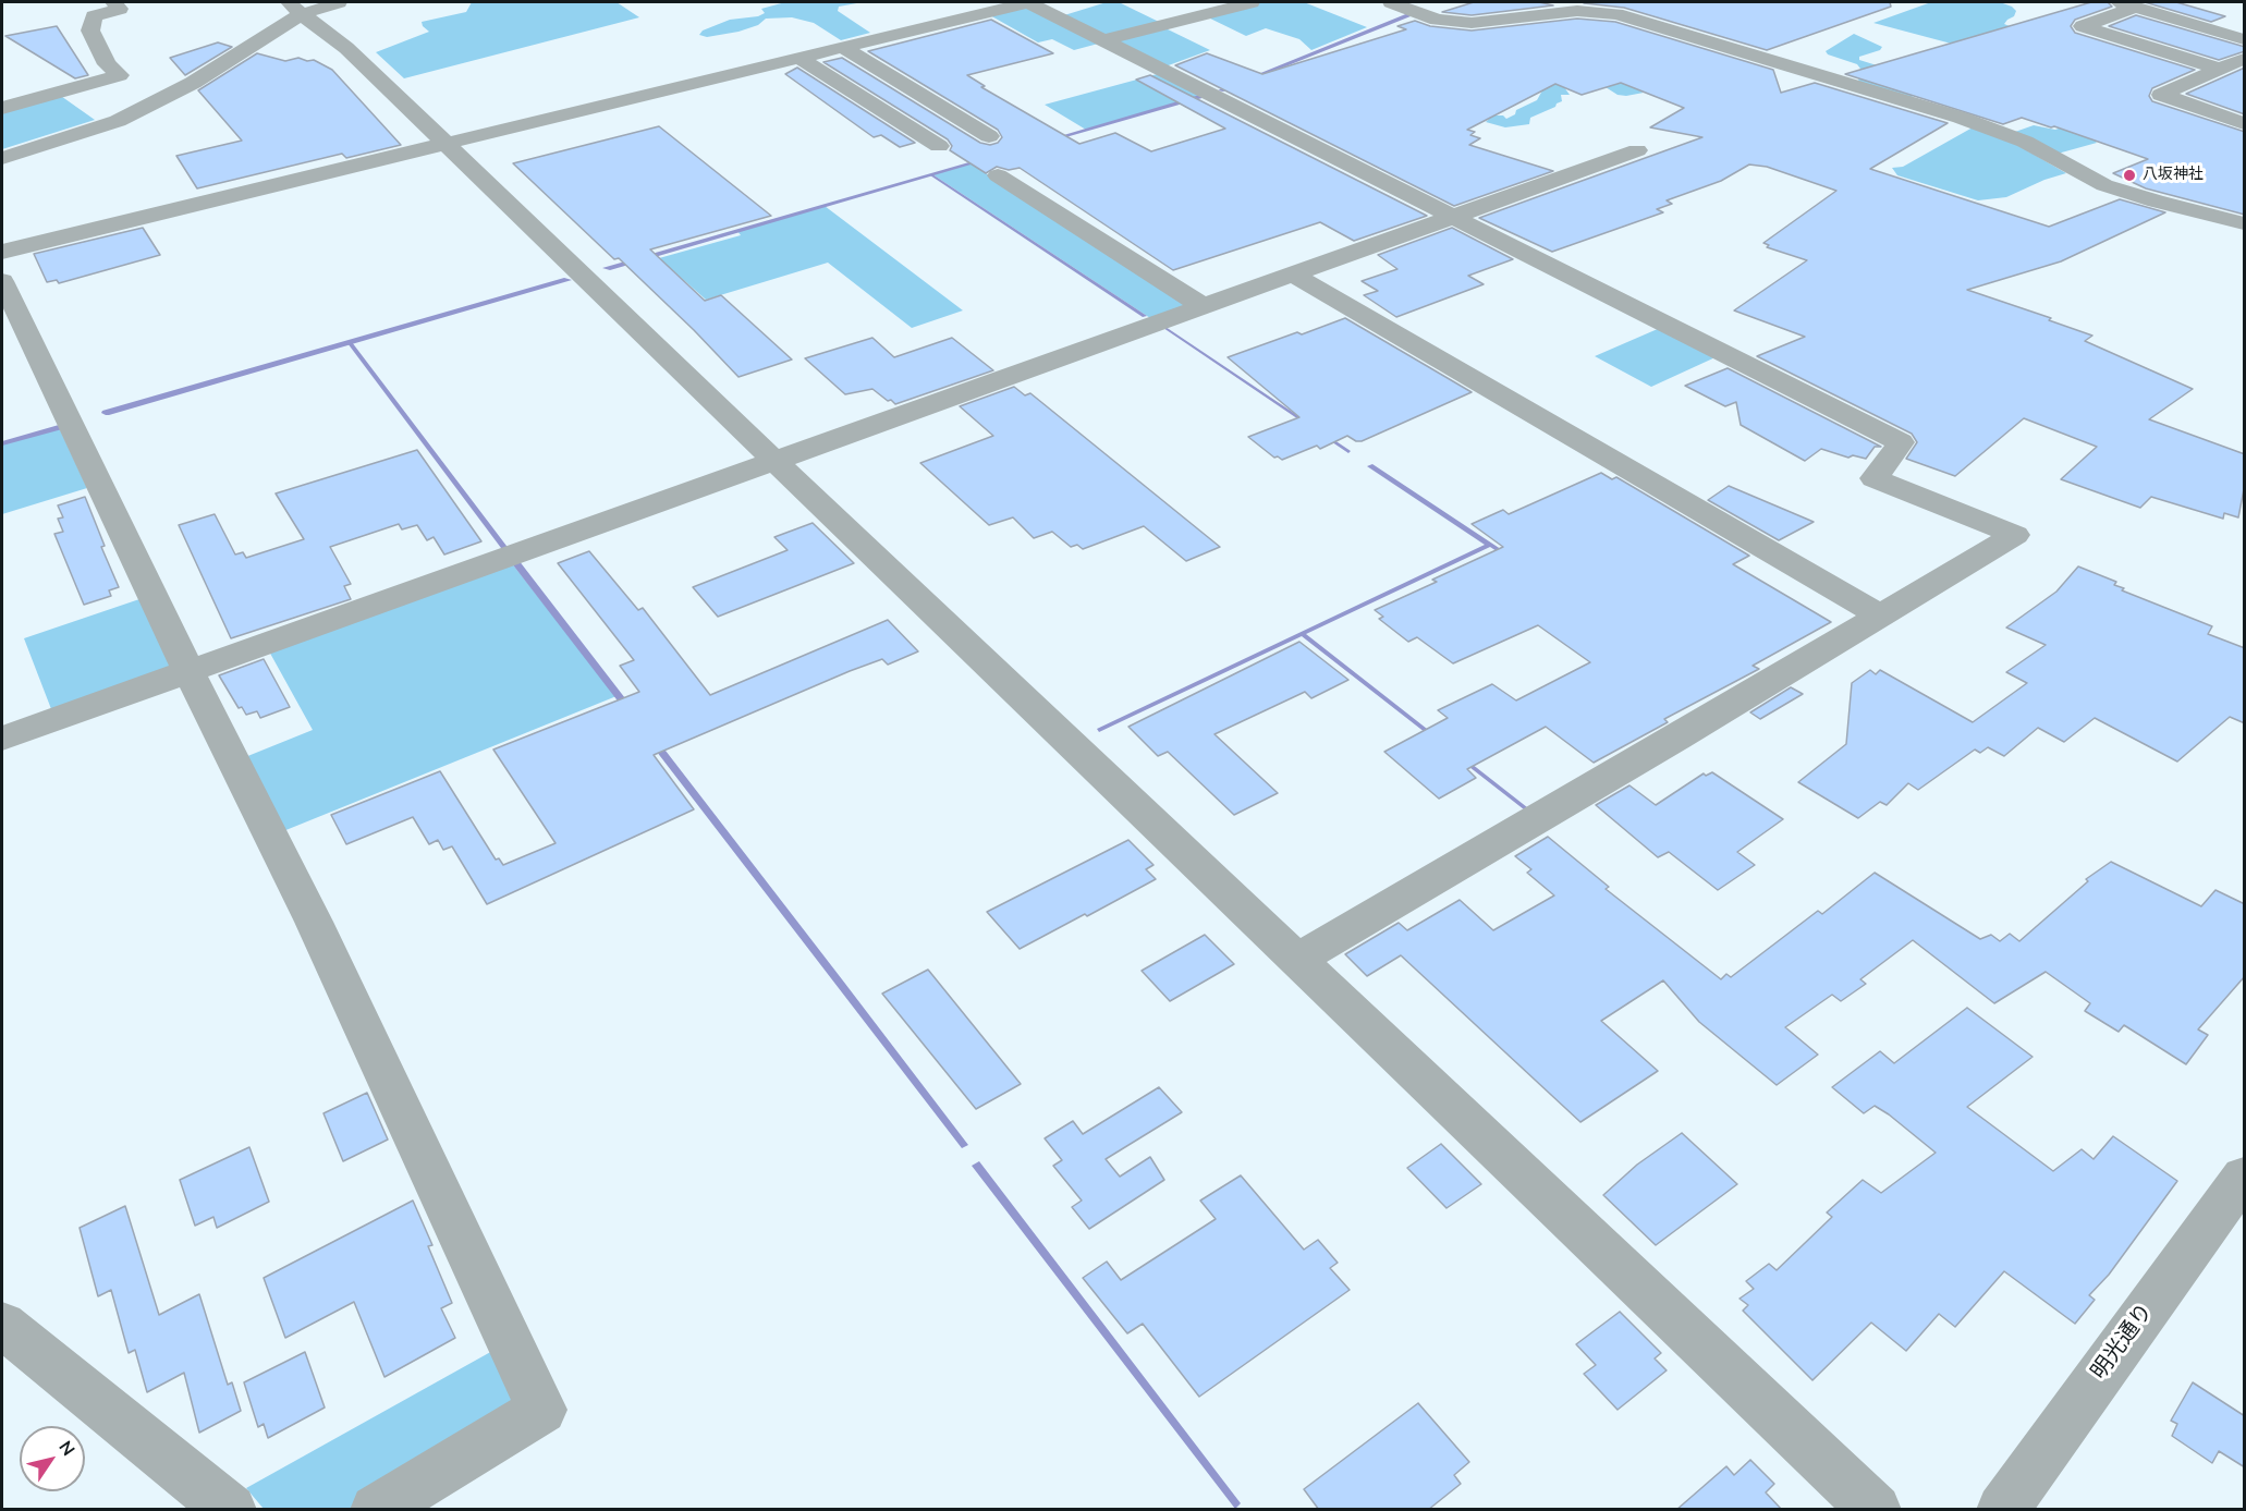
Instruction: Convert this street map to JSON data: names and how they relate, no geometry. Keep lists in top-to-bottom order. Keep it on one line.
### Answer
{"streets":{"street":["明光通り"]},"places":["八坂神社"],"north":"top right"}
